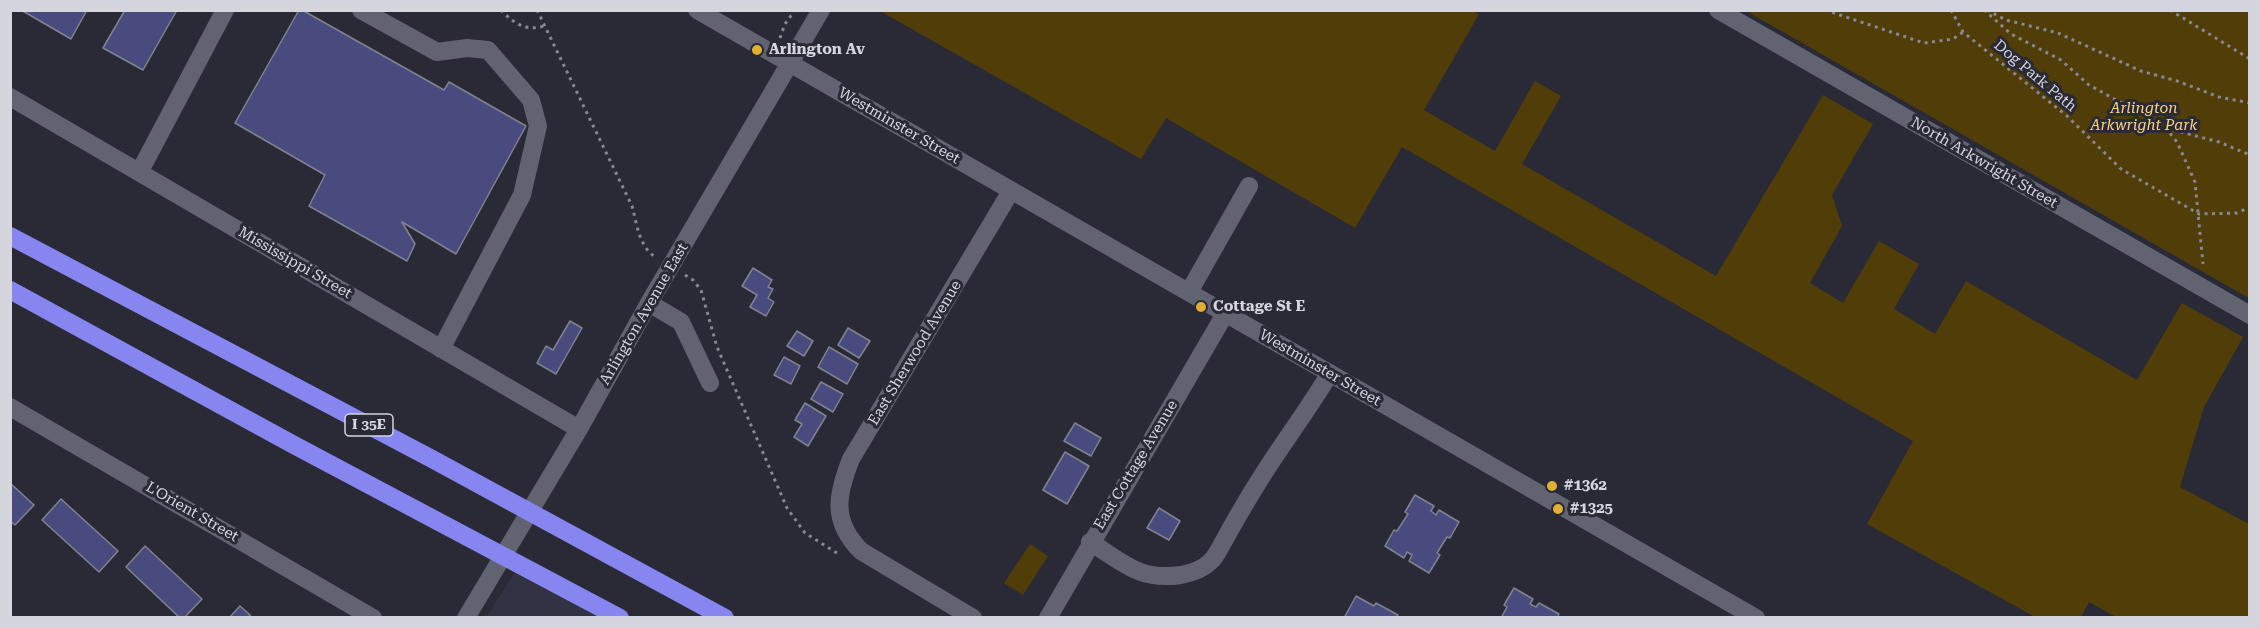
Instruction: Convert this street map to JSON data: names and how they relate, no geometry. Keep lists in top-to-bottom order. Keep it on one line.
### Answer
{"streets":{"highway":["I 35E"],"street":["Westminster Street","North Arkwright Street","Mississippi Street","Arlington Avenue East","East Sherwood Avenue","East Cottage Avenue","L'Orient Street"],"path":["Dog Park Path"]},"crossings":[["Westminster Street","Arlington Avenue East"],["Westminster Street","East Sherwood Avenue"],["Westminster Street","East Cottage Avenue"],["Mississippi Street","Arlington Avenue East"]],"parks":["Arlington Arkwright Park"],"places":["Arlington Av","Cottage St E","#1362","#1325"]}
